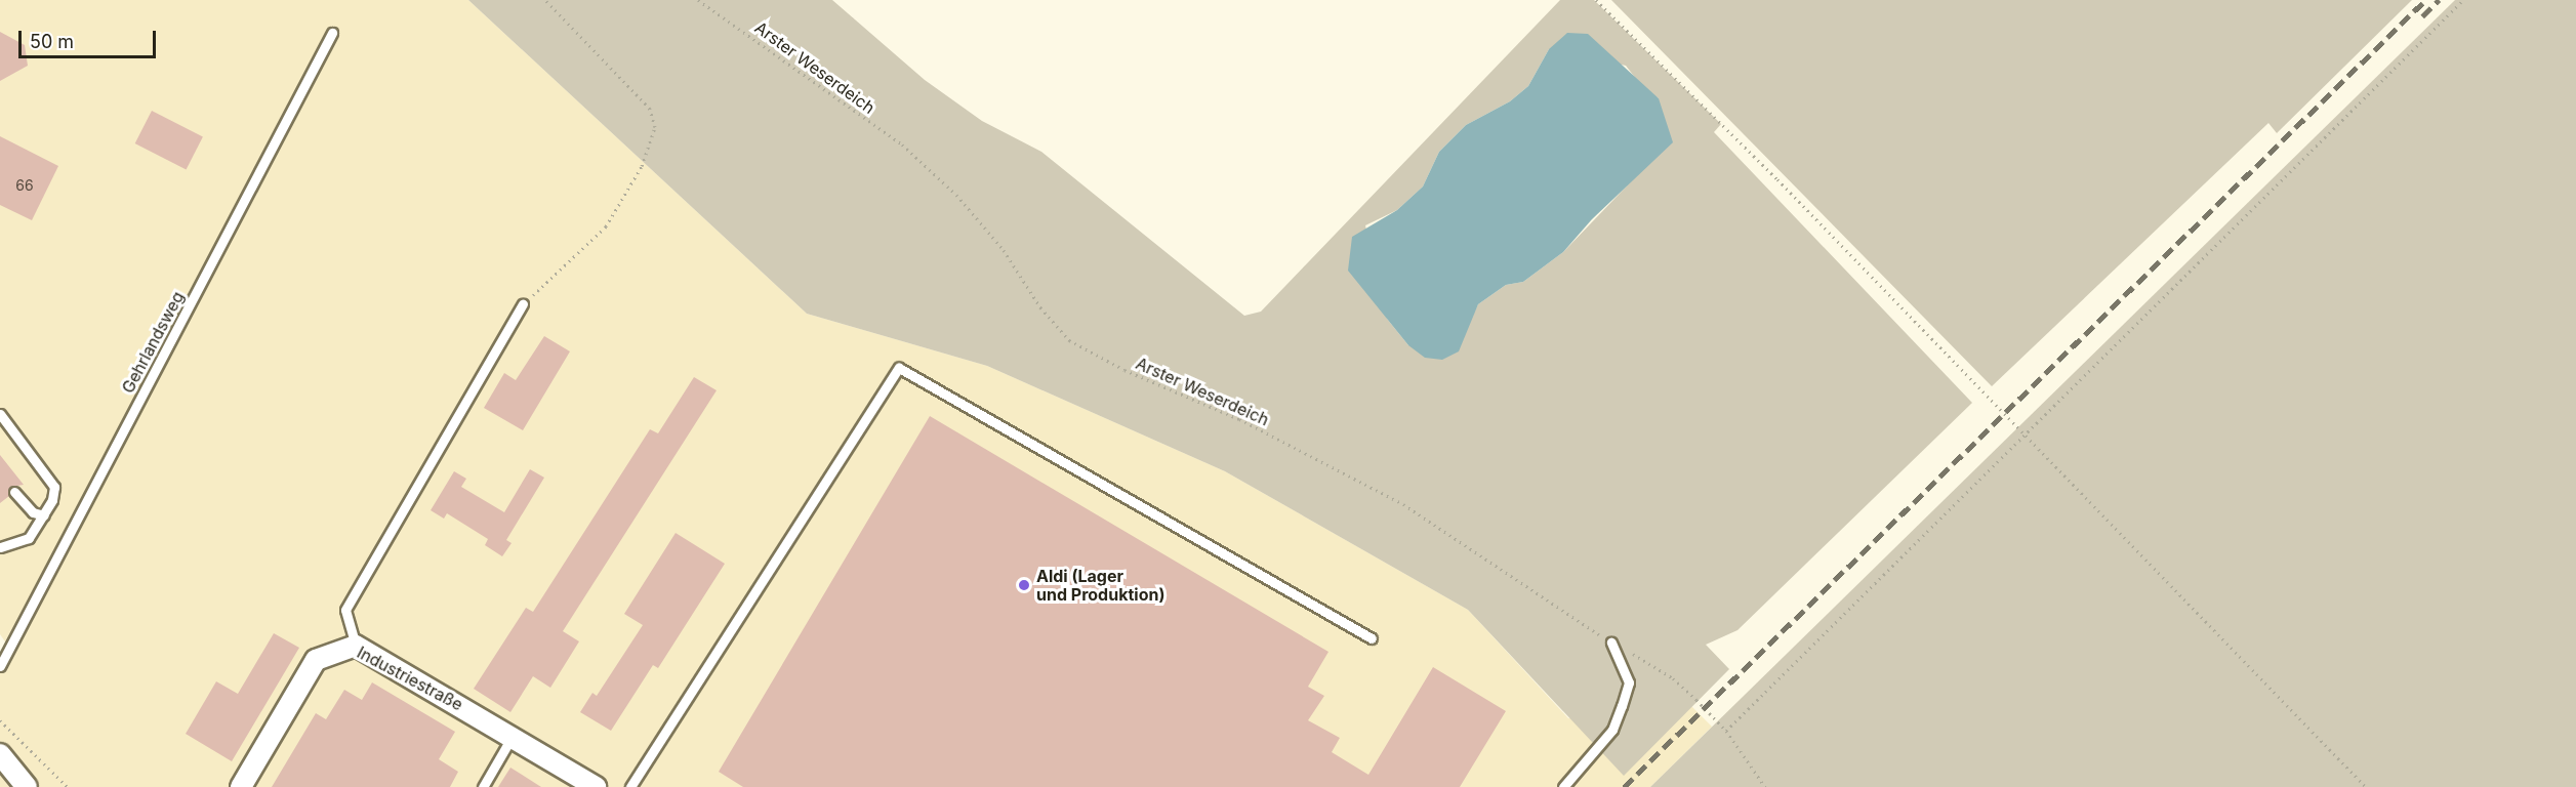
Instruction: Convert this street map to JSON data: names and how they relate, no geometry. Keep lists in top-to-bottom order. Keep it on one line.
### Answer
{"streets":{"street":["Industriestraße"],"lane":["Gehrlandsweg"],"path":["Arster Weserdeich"]},"places":["Aldi (Lager und Produktion)"],"house_numbers":["66"],"scale_bar":"50 m"}
